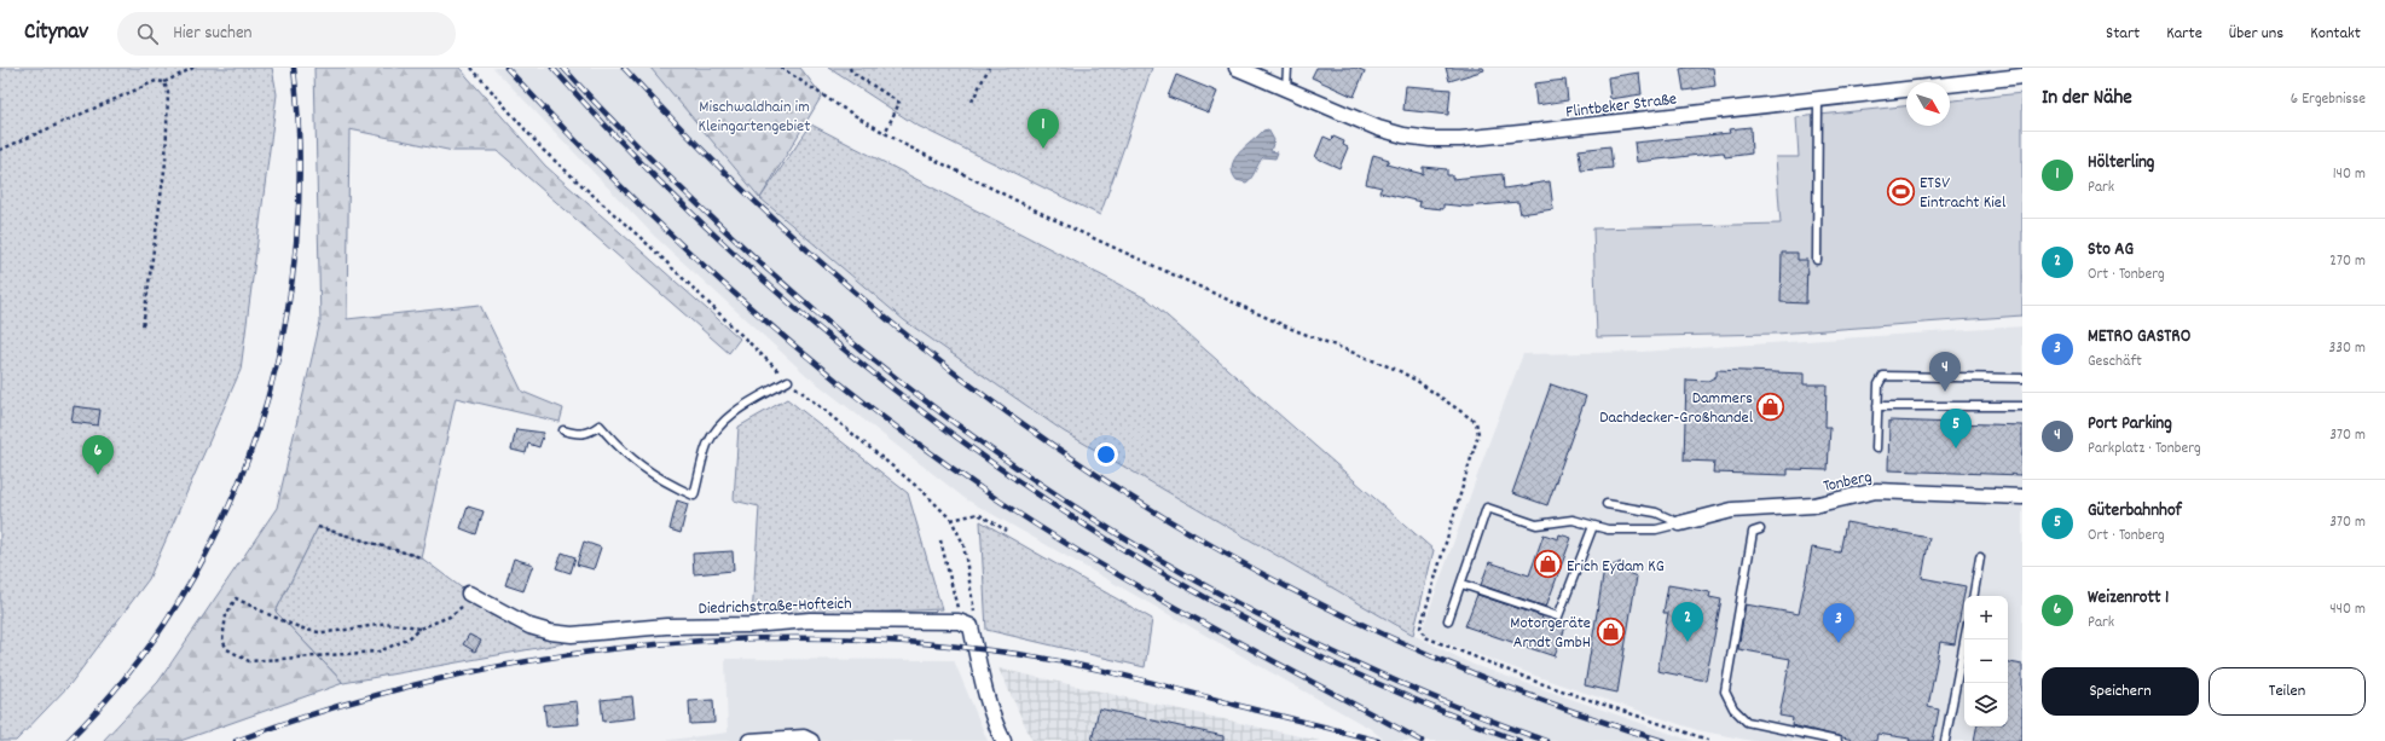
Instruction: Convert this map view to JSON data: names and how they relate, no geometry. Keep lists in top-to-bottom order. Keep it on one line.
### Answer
{"streets":{"street":["Flintbeker Straße","Tonberg","Diedrichstraße-Hofteich"]},"parks":["Mischwaldhain im Kleingartengebiet"],"places":{"sports":["ETSV Eintracht Kiel"],"shop":["Dammers Dachdecker-Großhandel","Erich Eydam KG","Motorgeräte Arndt GmbH"]},"north":"bottom right","page":{"header":"Citynav","search":"Hier suchen","nav":["Start","Karte","Über uns","Kontakt"],"heading":["In der Nähe","6 Ergebnisse"],"pins":["1","4","5","6","2","3"],"list":[{"mark":"1","name":"Hölterling","note":"Park","value":"140 m"},{"mark":"2","name":"Sto AG","note":"Ort · Tonberg","value":"270 m"},{"mark":"3","name":"METRO GASTRO","note":"Geschäft","value":"330 m"},{"mark":"4","name":"Port Parking","note":"Parkplatz · Tonberg","value":"370 m"},{"mark":"5","name":"Güterbahnhof","note":"Ort · Tonberg","value":"370 m"},{"mark":"6","name":"Weizenrott 1","note":"Park","value":"440 m"}],"map_buttons":["+","−"],"buttons":["Speichern","Teilen"]}}
